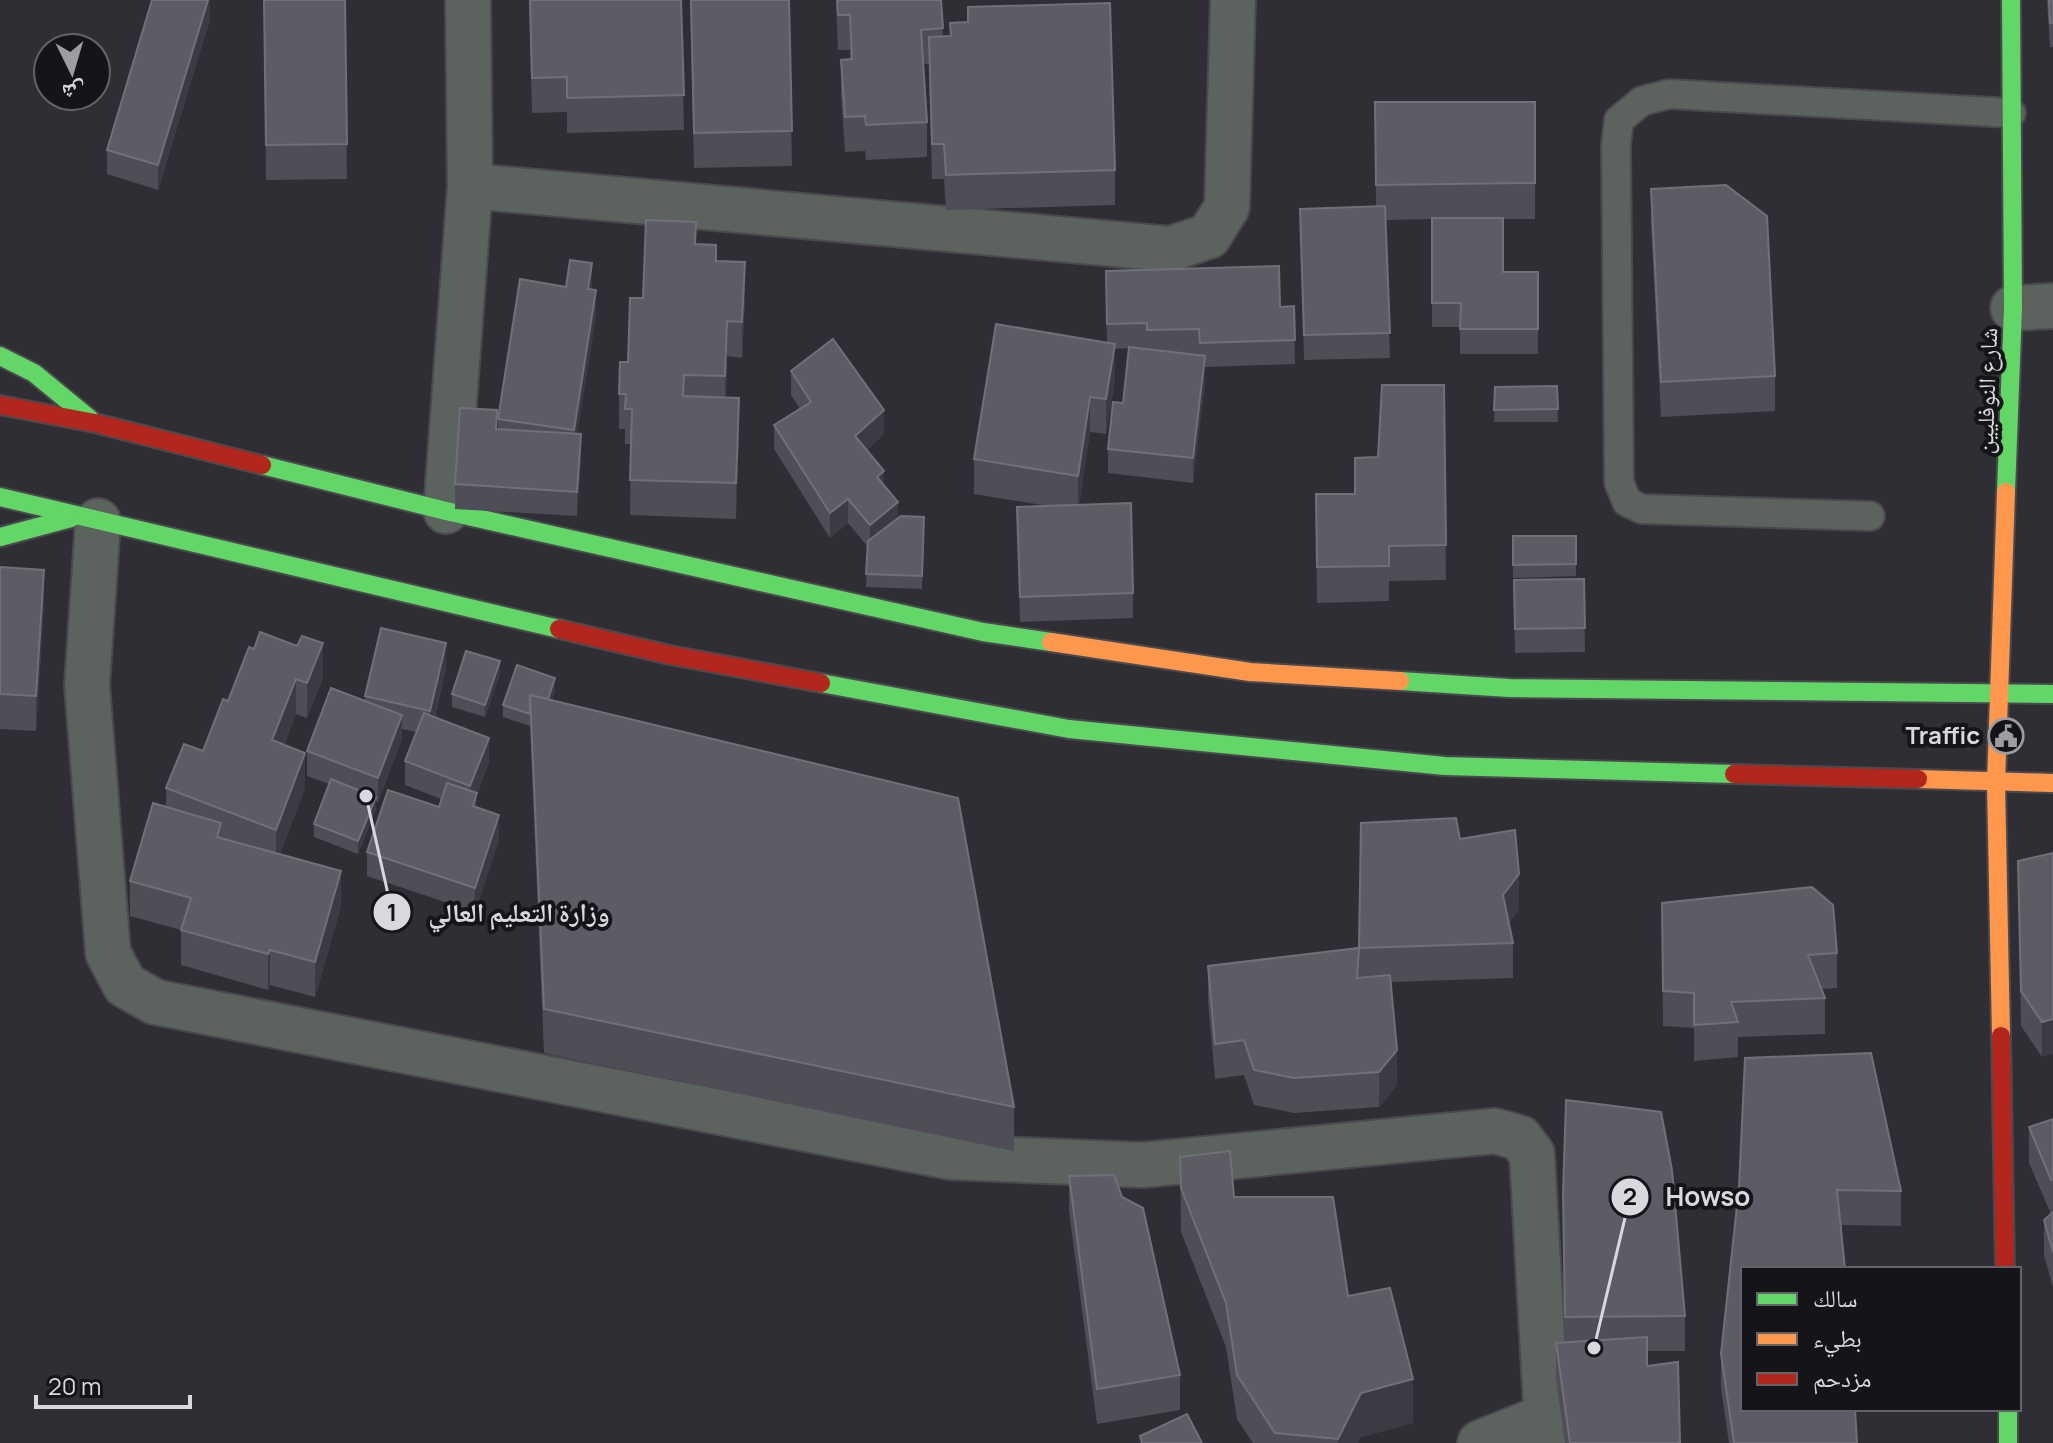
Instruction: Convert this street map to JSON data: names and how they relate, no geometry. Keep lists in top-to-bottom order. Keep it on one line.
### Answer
{"streets":{"main road":["شارع النوفليين"]},"places":{"public building":["Traffic"],"other":["وزارة التعليم العالي","Howso"]},"legend":["سالك","بطيء","مزدحم"],"scale_bar":"20 m","north":"bottom"}
